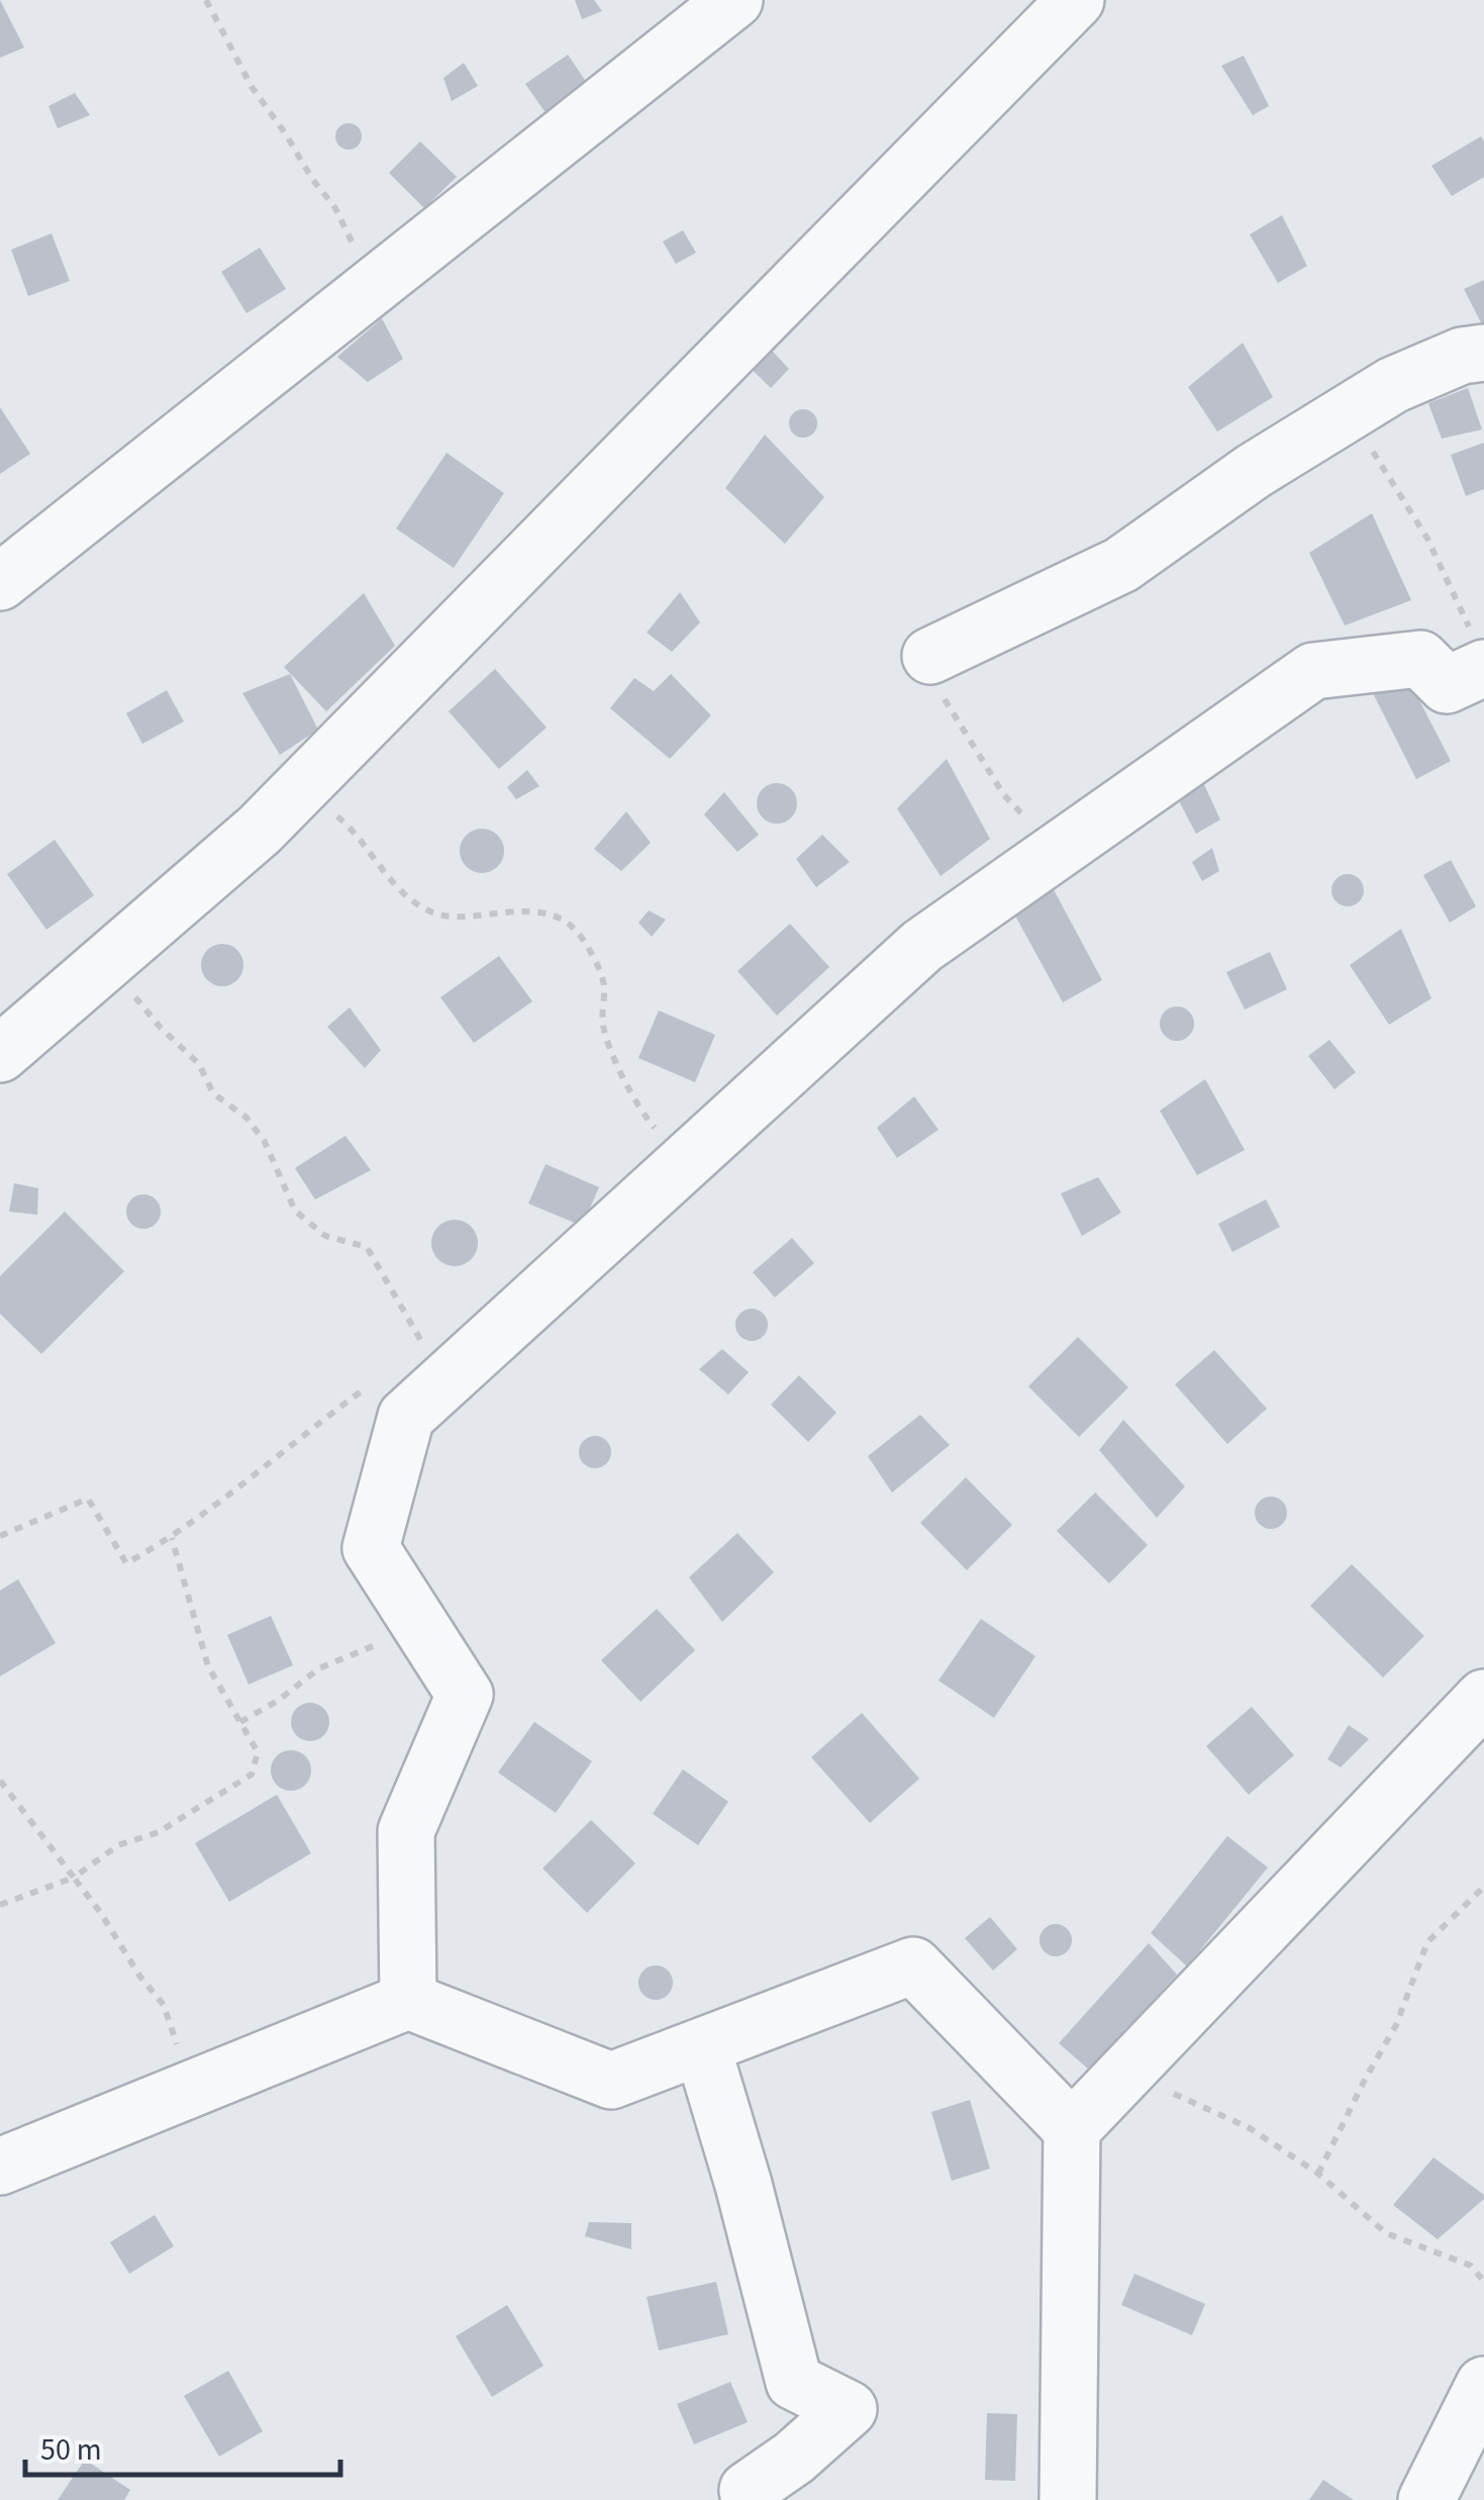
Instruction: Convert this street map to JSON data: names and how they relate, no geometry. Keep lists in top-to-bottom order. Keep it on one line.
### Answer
{"scale_bar":"50 m"}
